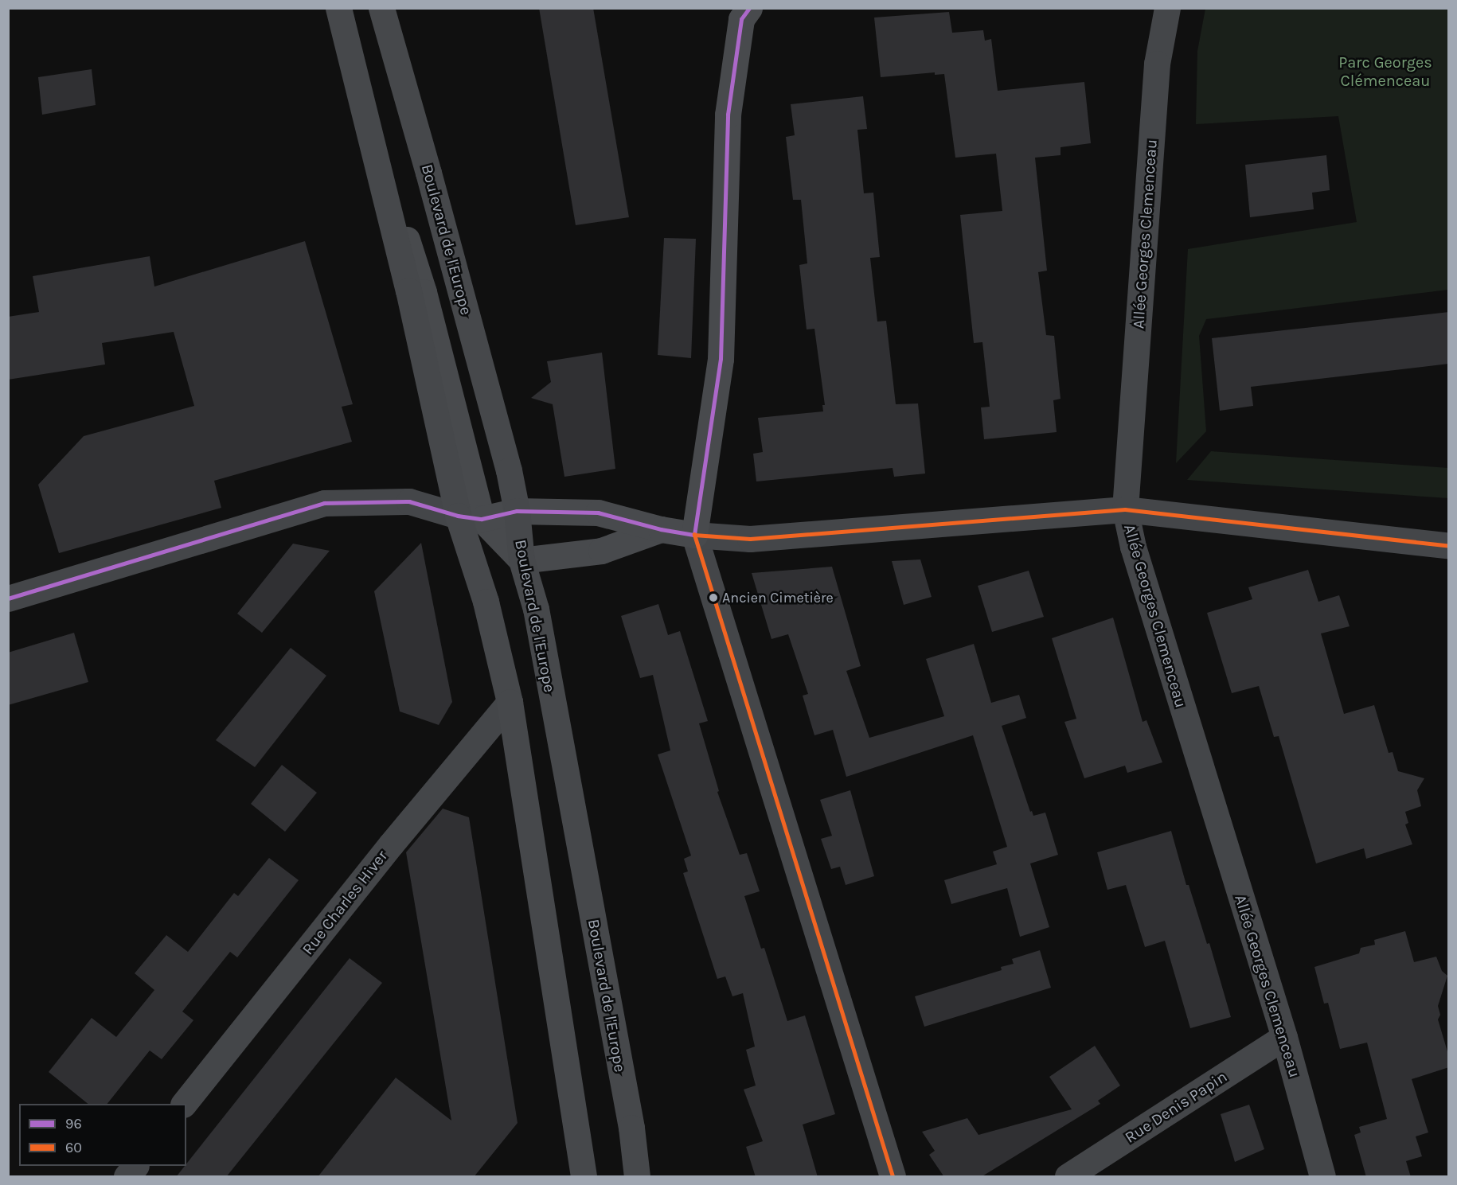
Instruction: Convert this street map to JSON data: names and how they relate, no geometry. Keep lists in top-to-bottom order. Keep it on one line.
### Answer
{"streets":{"main road":["Boulevard de l'Europe"],"street":["Allée Georges Clemenceau","Rue Charles Hiver","Rue Denis Papin"]},"crossings":[["Allée Georges Clemenceau","Rue Denis Papin"]],"parks":["Parc Georges Clémenceau"],"places":["Ancien Cimetière"],"lines":["transit line 96","transit line 60"],"legend":["96","60"]}
